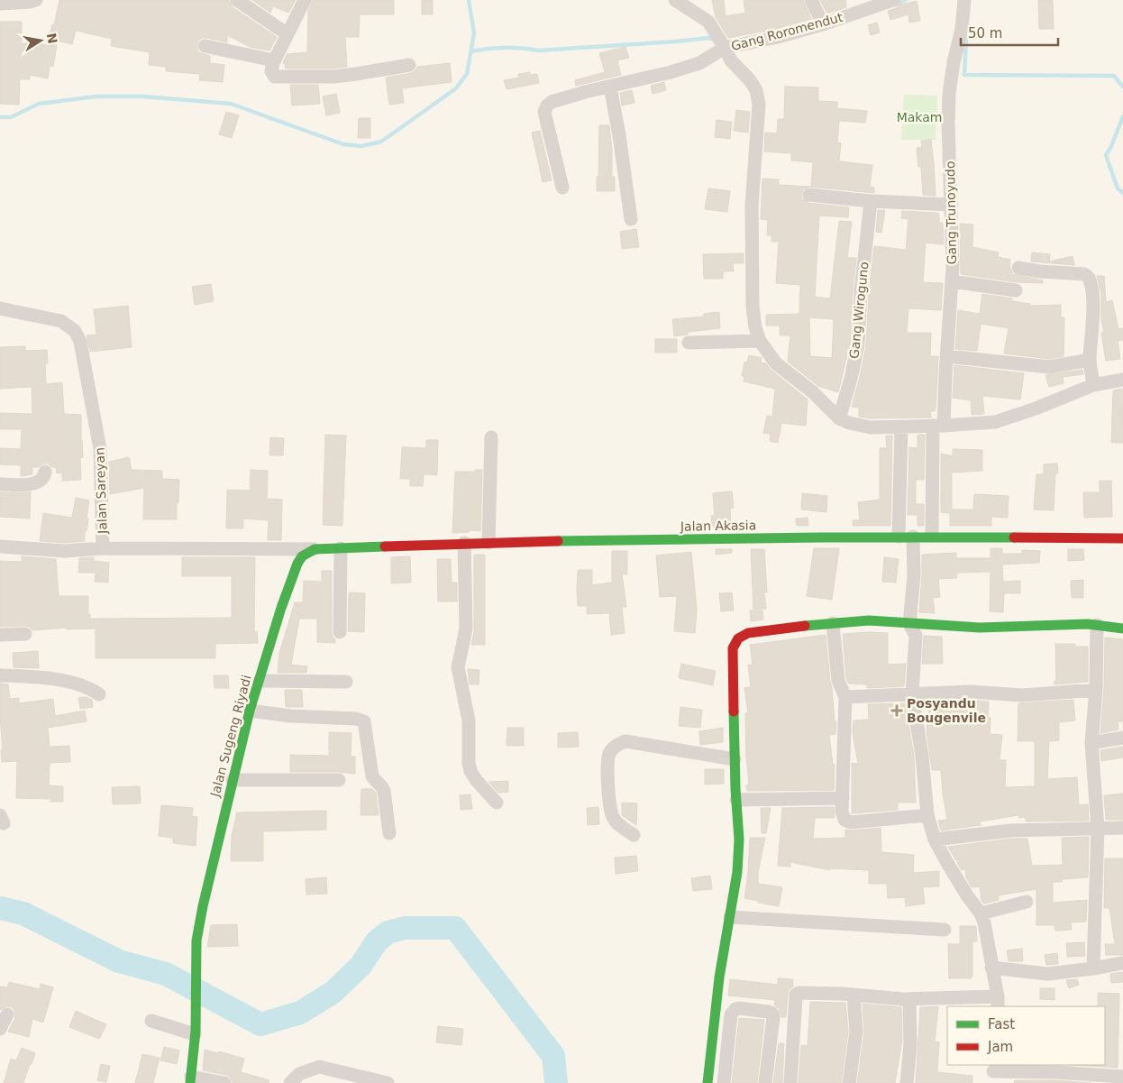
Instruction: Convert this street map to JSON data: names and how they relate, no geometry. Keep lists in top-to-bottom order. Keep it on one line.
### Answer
{"streets":{"street":["Gang Roromendut","Gang Trunoyudo","Gang Wiroguno","Jalan Sareyan","Jalan Akasia","Jalan Sugeng Riyadi"]},"crossings":[["Gang Trunoyudo","Jalan Akasia"],["Jalan Sareyan","Jalan Akasia"],["Jalan Sareyan","Jalan Sugeng Riyadi"],["Jalan Akasia","Jalan Sugeng Riyadi"]],"parks":["Makam"],"places":{"health":["Posyandu Bougenvile"]},"legend":["Fast","Jam"],"scale_bar":"50 m","north":"right"}
